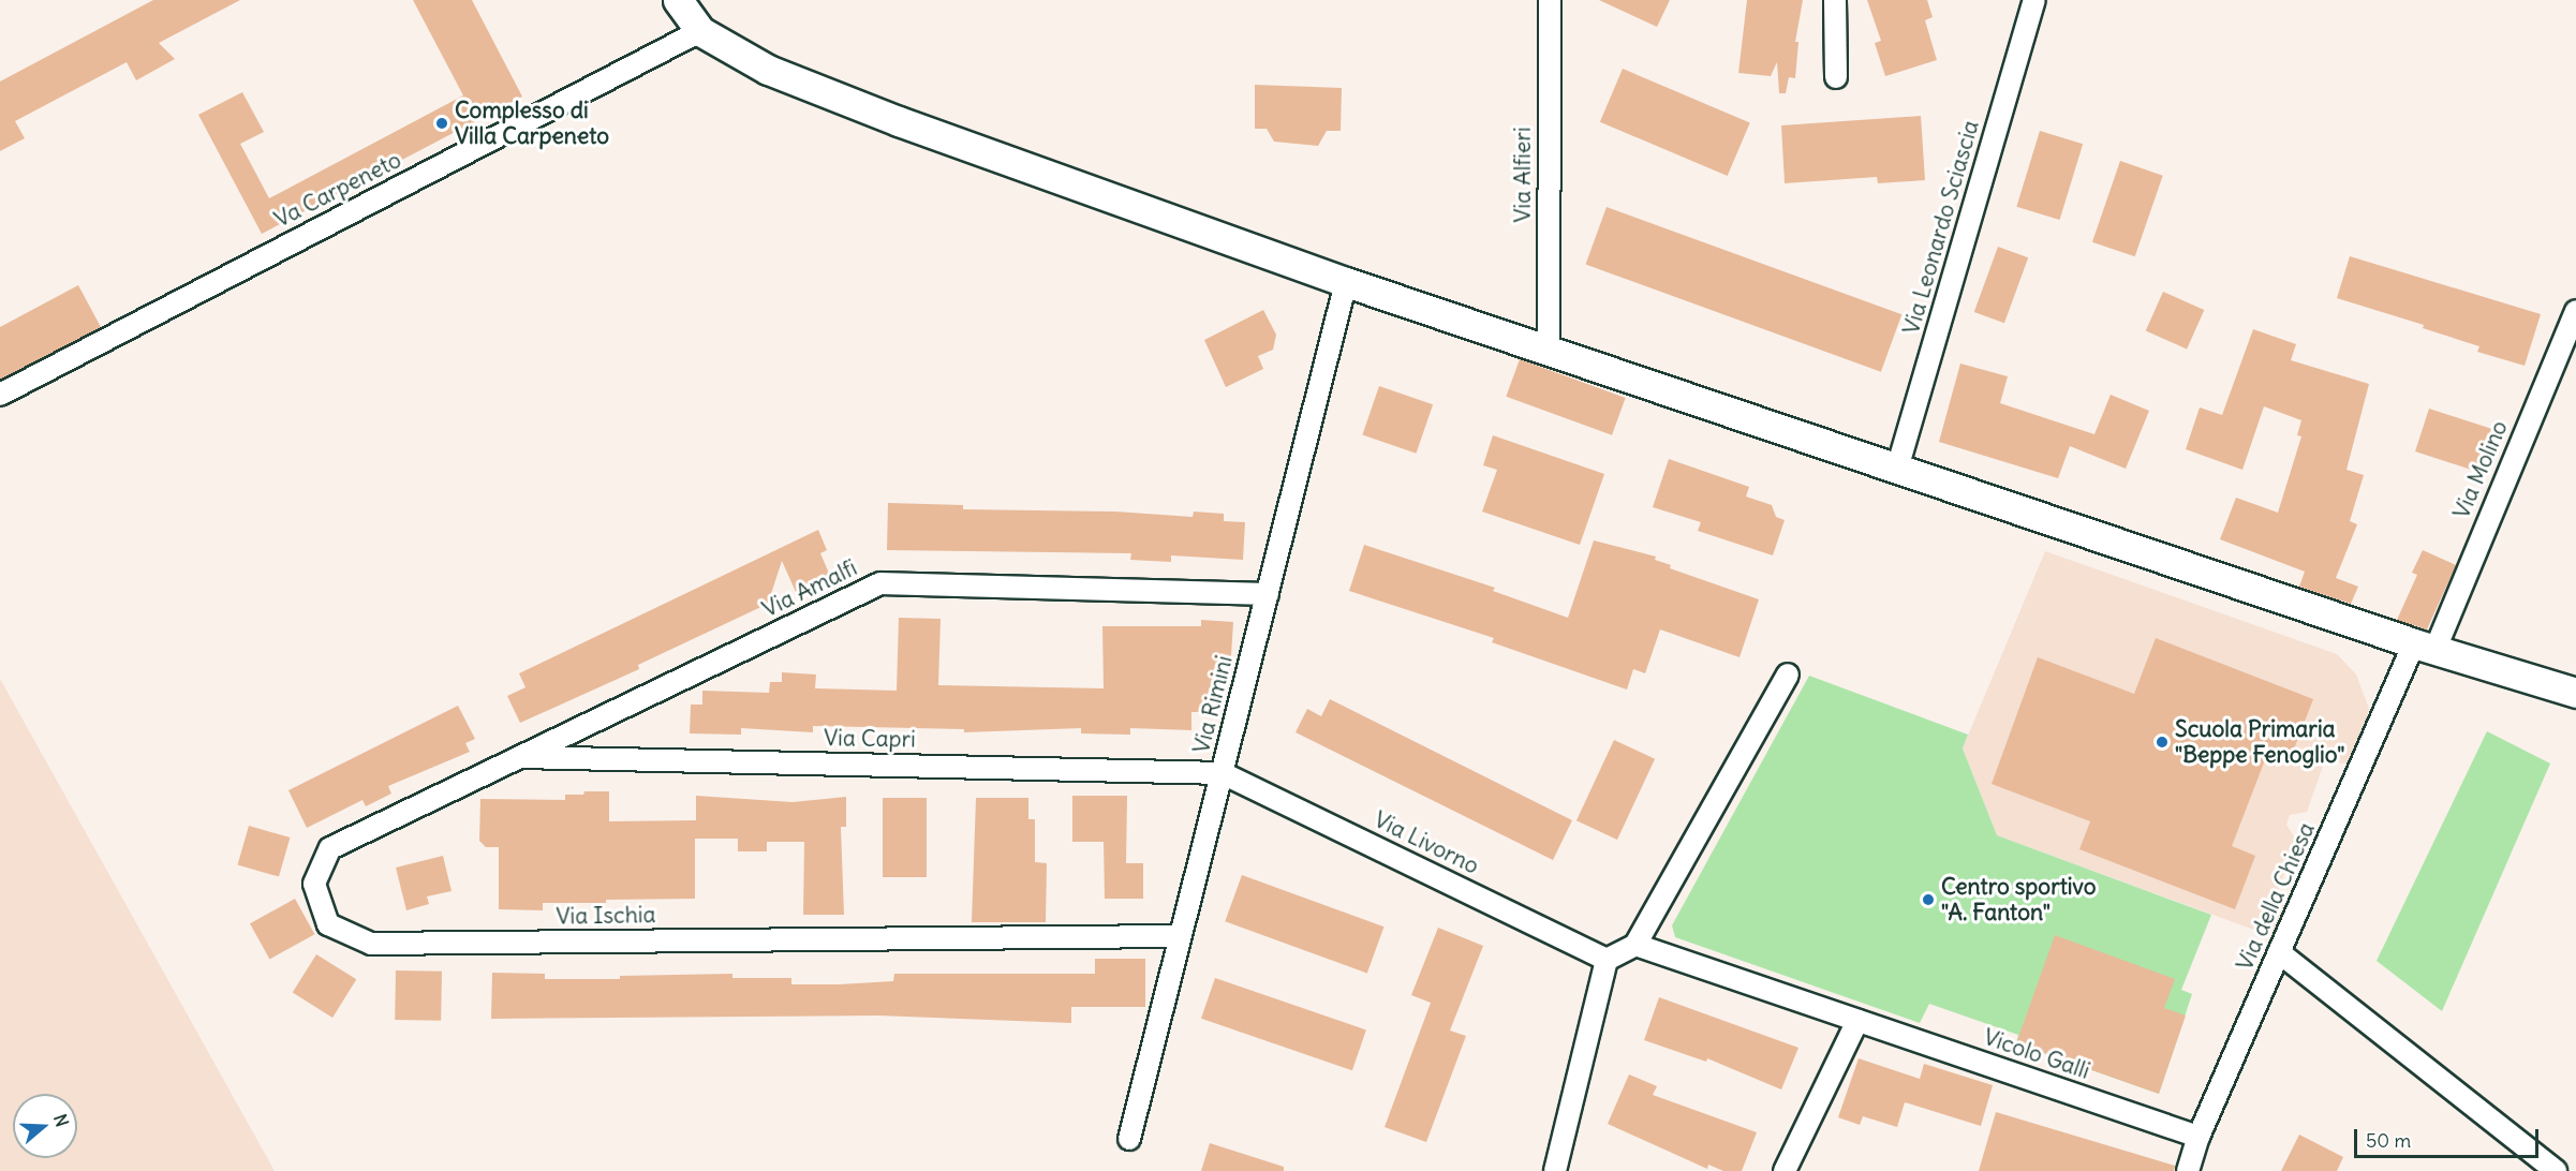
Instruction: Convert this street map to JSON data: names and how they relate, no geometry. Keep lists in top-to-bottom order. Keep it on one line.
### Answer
{"streets":{"street":["Via Alfieri","Va Carpeneto","Via Leonardo Sciascia","Via Molino","Via Amalfi","Via Rimini","Via Capri","Via Livorno","Via della Chiesa","Via Ischia","Vicolo Galli"]},"crossings":[["Via Molino","Via della Chiesa"],["Via Amalfi","Via Rimini"],["Via Amalfi","Via Capri"],["Via Amalfi","Via Ischia"],["Via Rimini","Via Capri"],["Via Rimini","Via Livorno"],["Via Rimini","Via Ischia"],["Via Capri","Via Livorno"],["Via Capri","Via Ischia"],["Via della Chiesa","Vicolo Galli"]],"places":["Complesso di Villa Carpeneto","Scuola Primaria \"Beppe Fenoglio\"","Centro sportivo \"A. Fanton\""],"scale_bar":"50 m","north":"right"}
